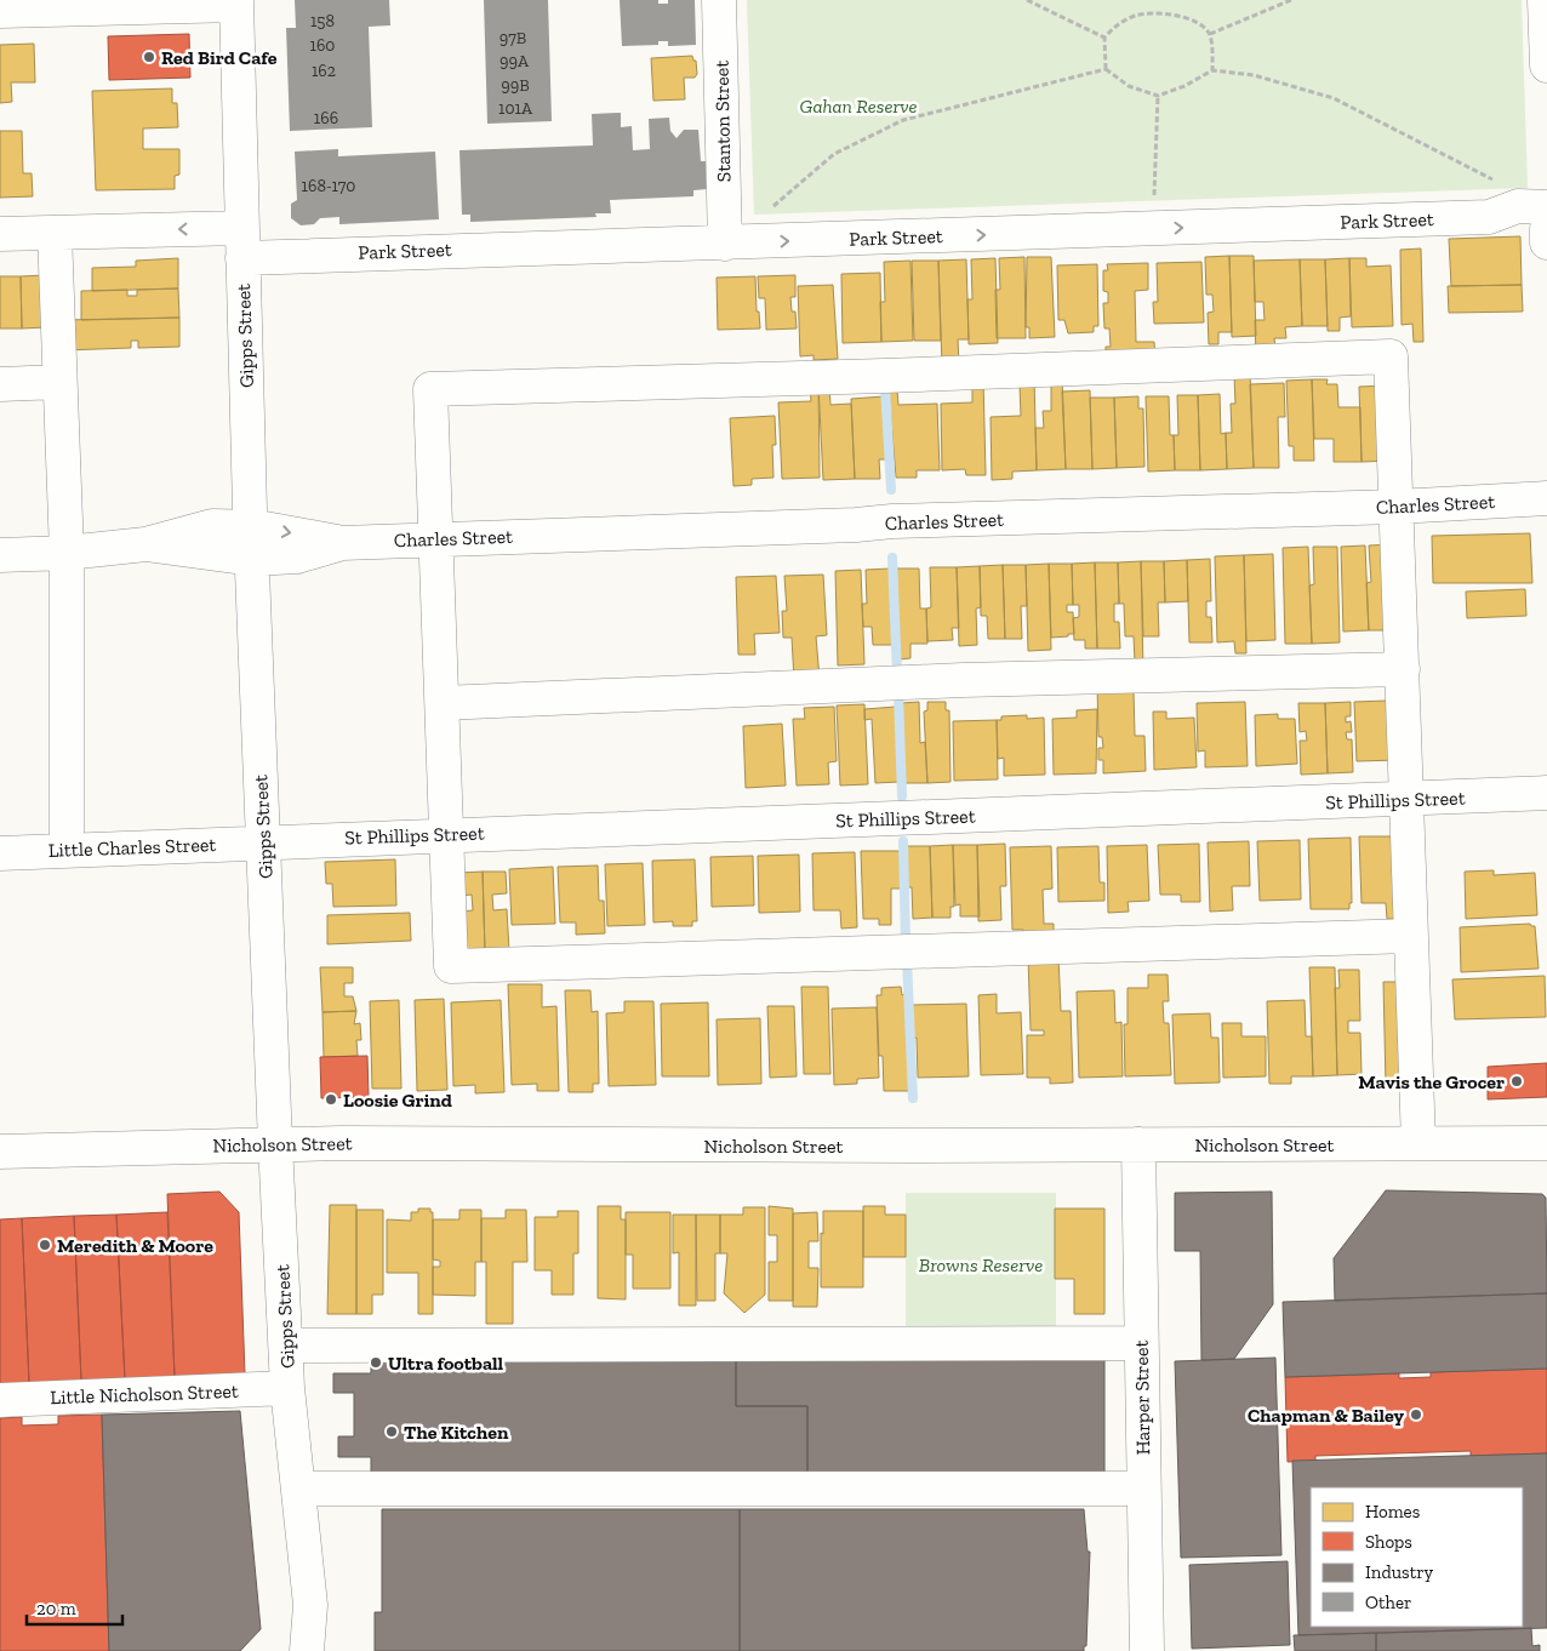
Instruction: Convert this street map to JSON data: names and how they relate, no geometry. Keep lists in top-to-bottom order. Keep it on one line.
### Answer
{"streets":{"street":["Stanton Street","Park Street","Gipps Street","Charles Street","St Phillips Street","Little Charles Street","Nicholson Street","Little Nicholson Street","Harper Street"]},"crossings":[["Stanton Street","Park Street"],["Park Street","Gipps Street"],["Gipps Street","Charles Street"],["Gipps Street","St Phillips Street"],["Gipps Street","Little Charles Street"],["Gipps Street","Nicholson Street"],["Gipps Street","Little Nicholson Street"],["St Phillips Street","Little Charles Street"],["Nicholson Street","Harper Street"]],"parks":["Gahan Reserve","Browns Reserve"],"places":["Red Bird Cafe","Mavis the Grocer","Loosie Grind","Meredith & Moore","Ultra football","Chapman & Bailey","The Kitchen"],"house_numbers":["158","97B","160","99A","162","99B","101A","166","168-170"],"legend":["Homes","Shops","Industry","Other"],"scale_bar":"20 m"}
